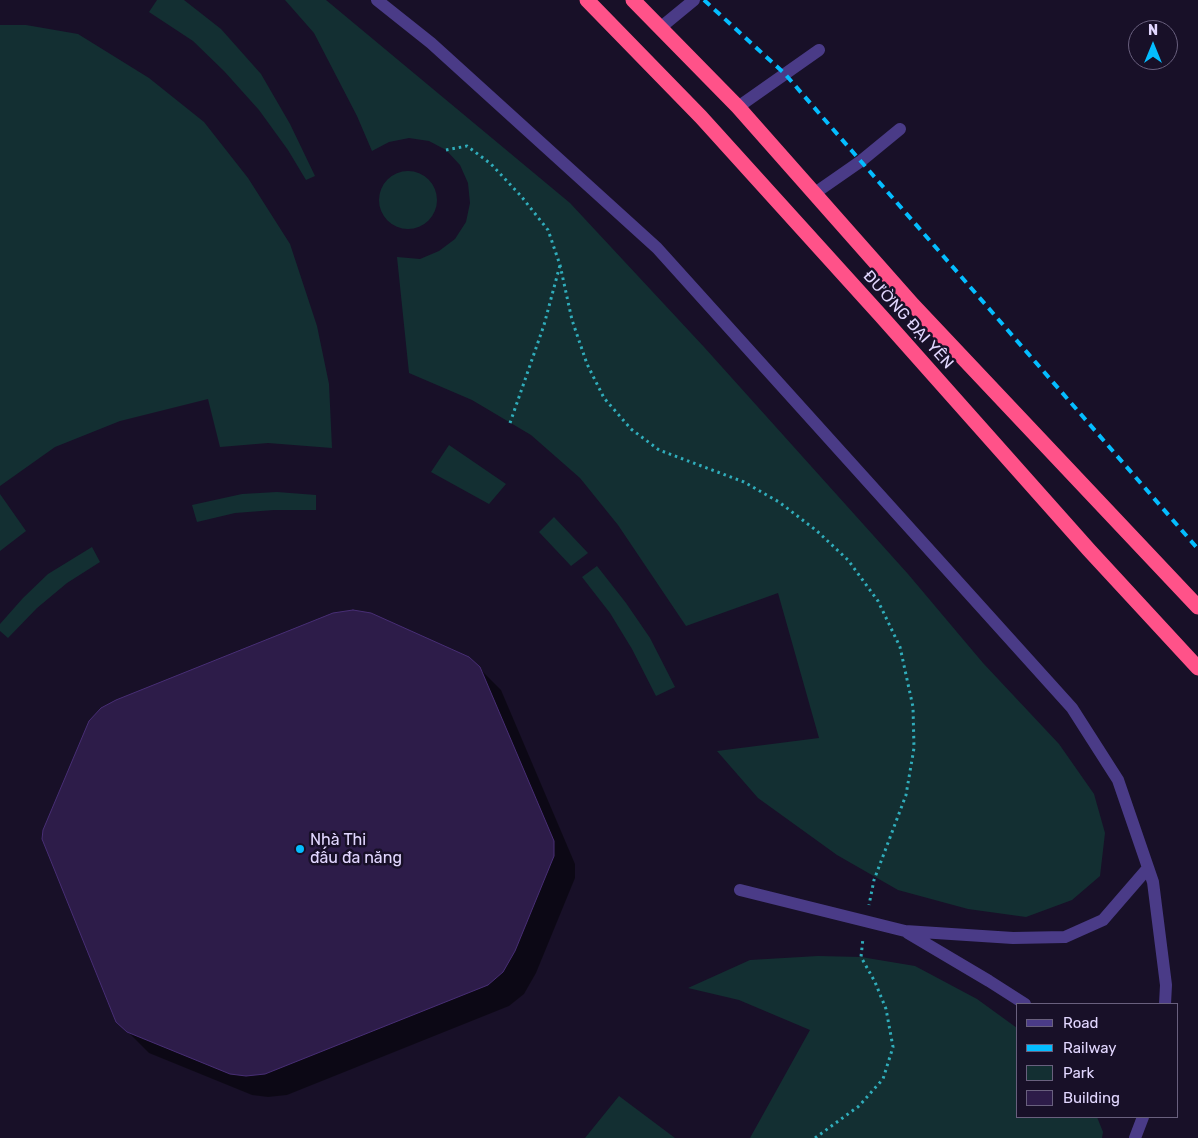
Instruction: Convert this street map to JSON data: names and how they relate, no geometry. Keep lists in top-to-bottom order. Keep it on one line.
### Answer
{"streets":{"highway":["ĐƯỜNG ĐẠI YÊN"]},"places":["Nhà Thi đấu đa năng"],"legend":["Road","Railway","Park","Building"],"north":"top"}
